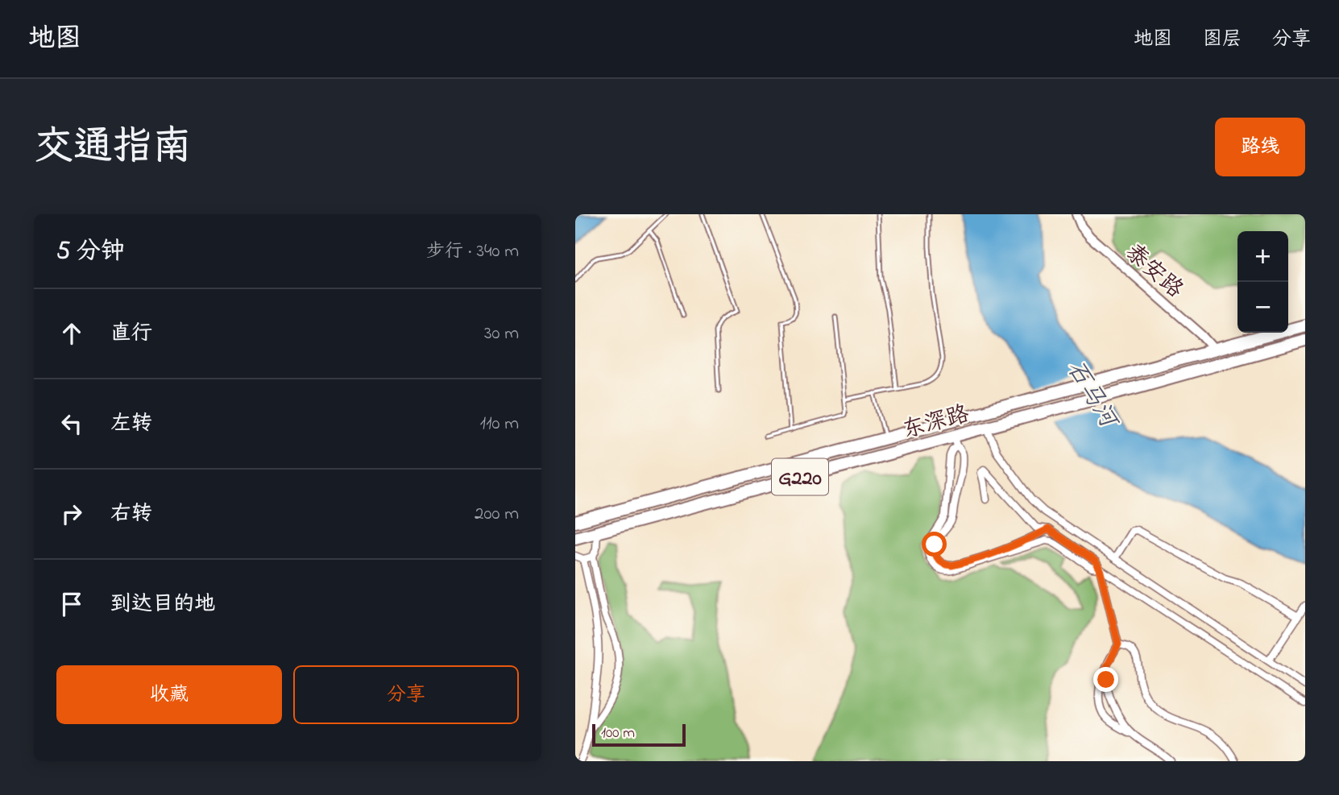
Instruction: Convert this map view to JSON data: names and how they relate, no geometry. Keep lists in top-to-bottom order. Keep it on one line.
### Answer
{"streets":{"highway":["东深路","G220"],"street":["泰安路"]},"crossings":[["泰安路","东深路"]],"water":["石马河"],"scale_bar":"100 m","page":{"header":"地图","nav":["地图","图层","分享"],"title":"交通指南","buttons":["路线",["收藏","分享"]],"heading":["5 分钟","步行 · 340 m"],"map_buttons":["+","−"],"list":[["直行","30 m"],["左转","110 m"],["右转","200 m"],"到达目的地"],"scale":"100 m"}}
